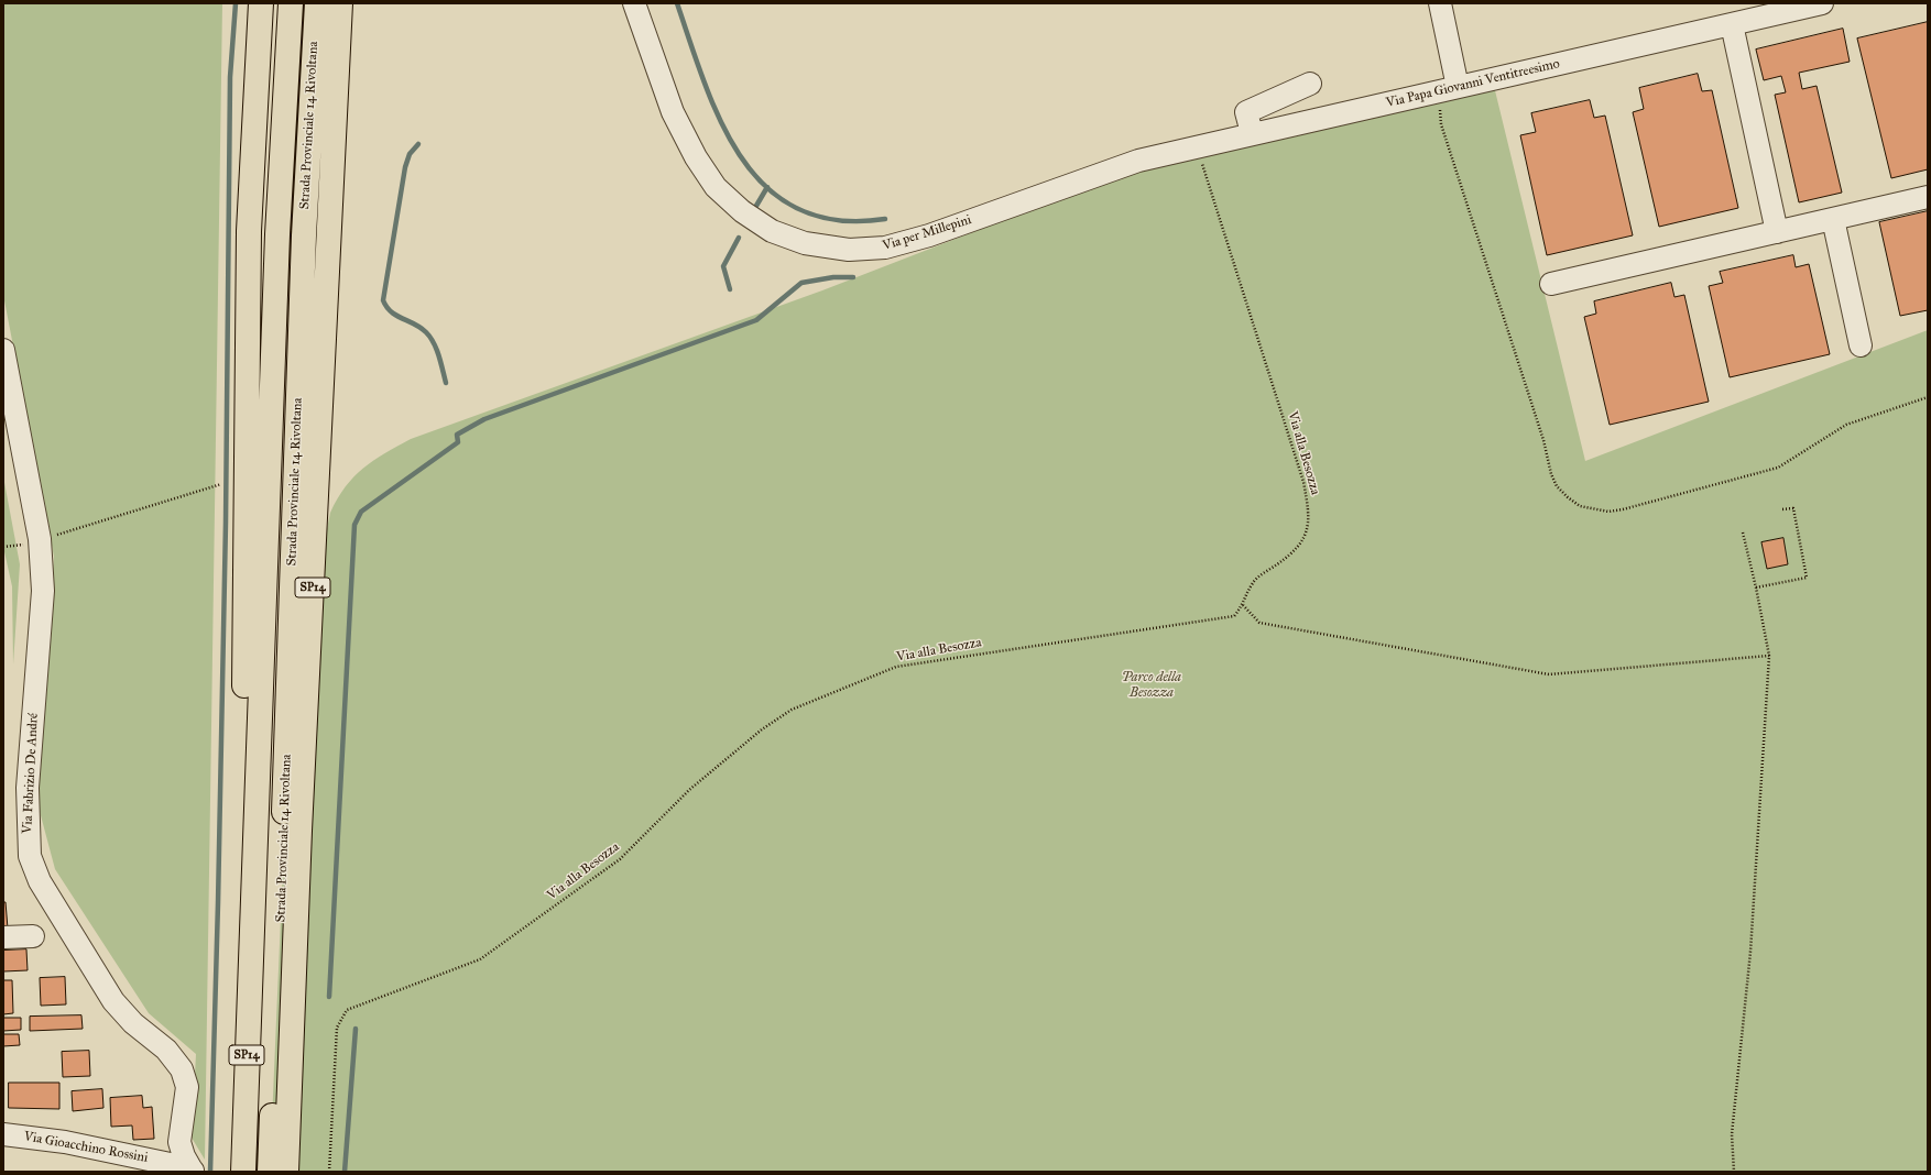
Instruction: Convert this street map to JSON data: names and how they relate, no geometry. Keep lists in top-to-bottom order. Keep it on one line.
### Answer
{"streets":{"highway":["Strada Provinciale 14 Rivoltana","SP14"],"street":["Via Papa Giovanni Ventitreesimo","Via per Millepini","Via Fabrizio De André","Via Gioacchino Rossini"],"path":["Via alla Besozza"]},"crossings":[["Via Papa Giovanni Ventitreesimo","Via per Millepini"],["Via Papa Giovanni Ventitreesimo","Via alla Besozza"],["Via per Millepini","Via alla Besozza"],["Via Fabrizio De André","Via Gioacchino Rossini"]],"parks":["Parco della Besozza"]}
